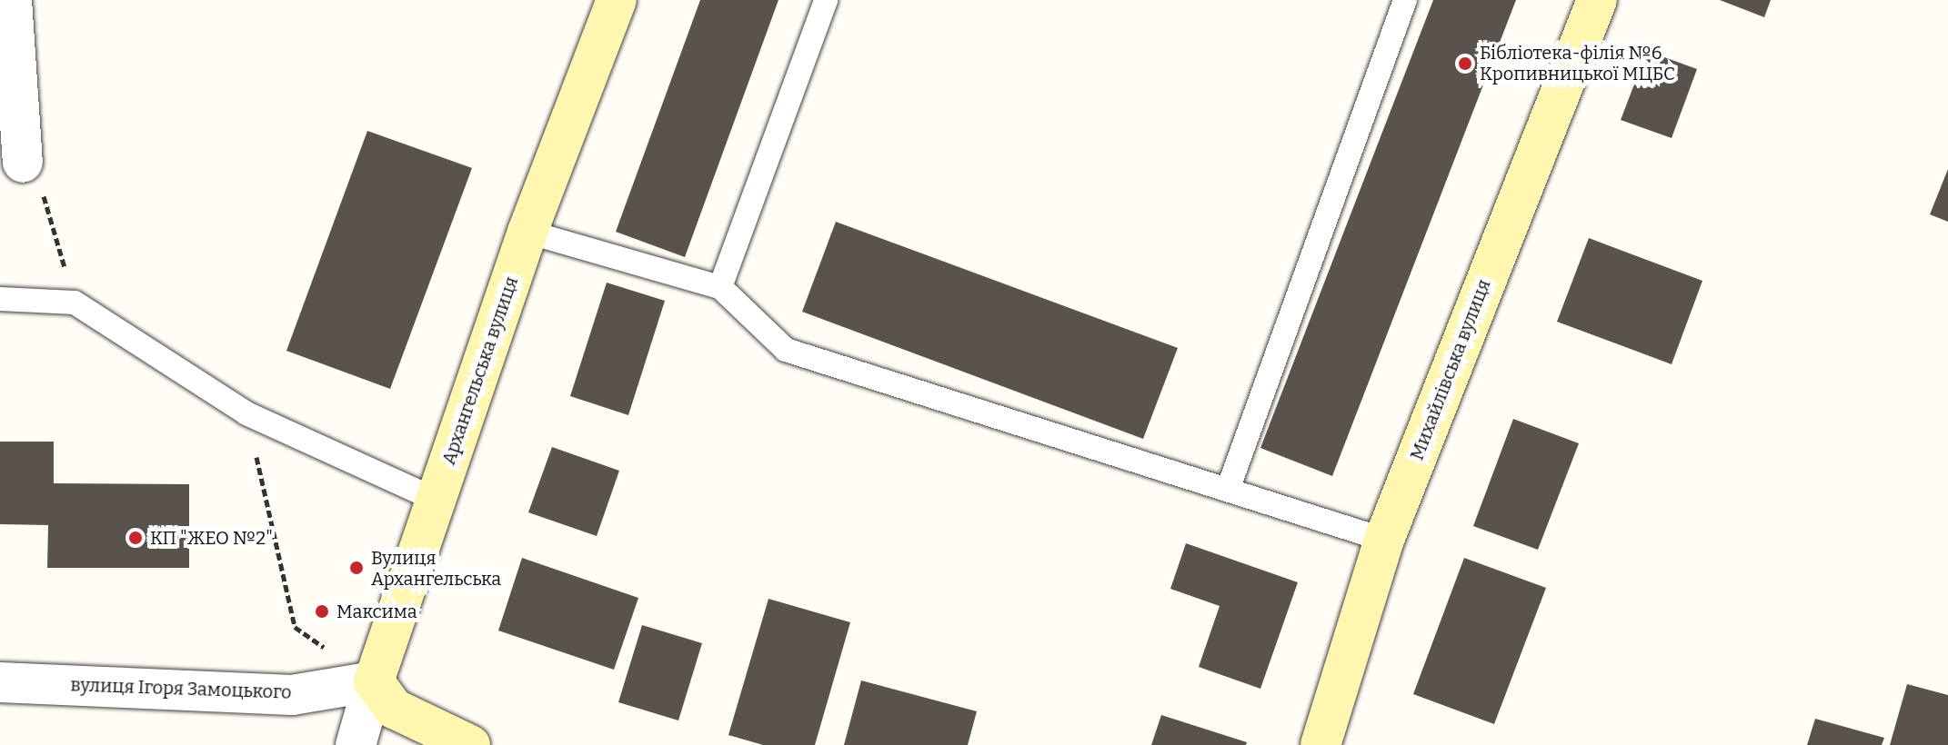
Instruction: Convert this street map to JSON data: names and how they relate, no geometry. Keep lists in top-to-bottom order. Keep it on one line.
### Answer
{"streets":{"street":["Михайлівська вулиця","Архангельська вулиця","вулиця Ігоря Замоцького"]},"crossings":[["Архангельська вулиця","вулиця Ігоря Замоцького"]],"places":["Бібліотека-філія №6 Кропивницької МЦБС","КП \"ЖЕО №2\"","Вулиця Архангельська","Максима"]}
